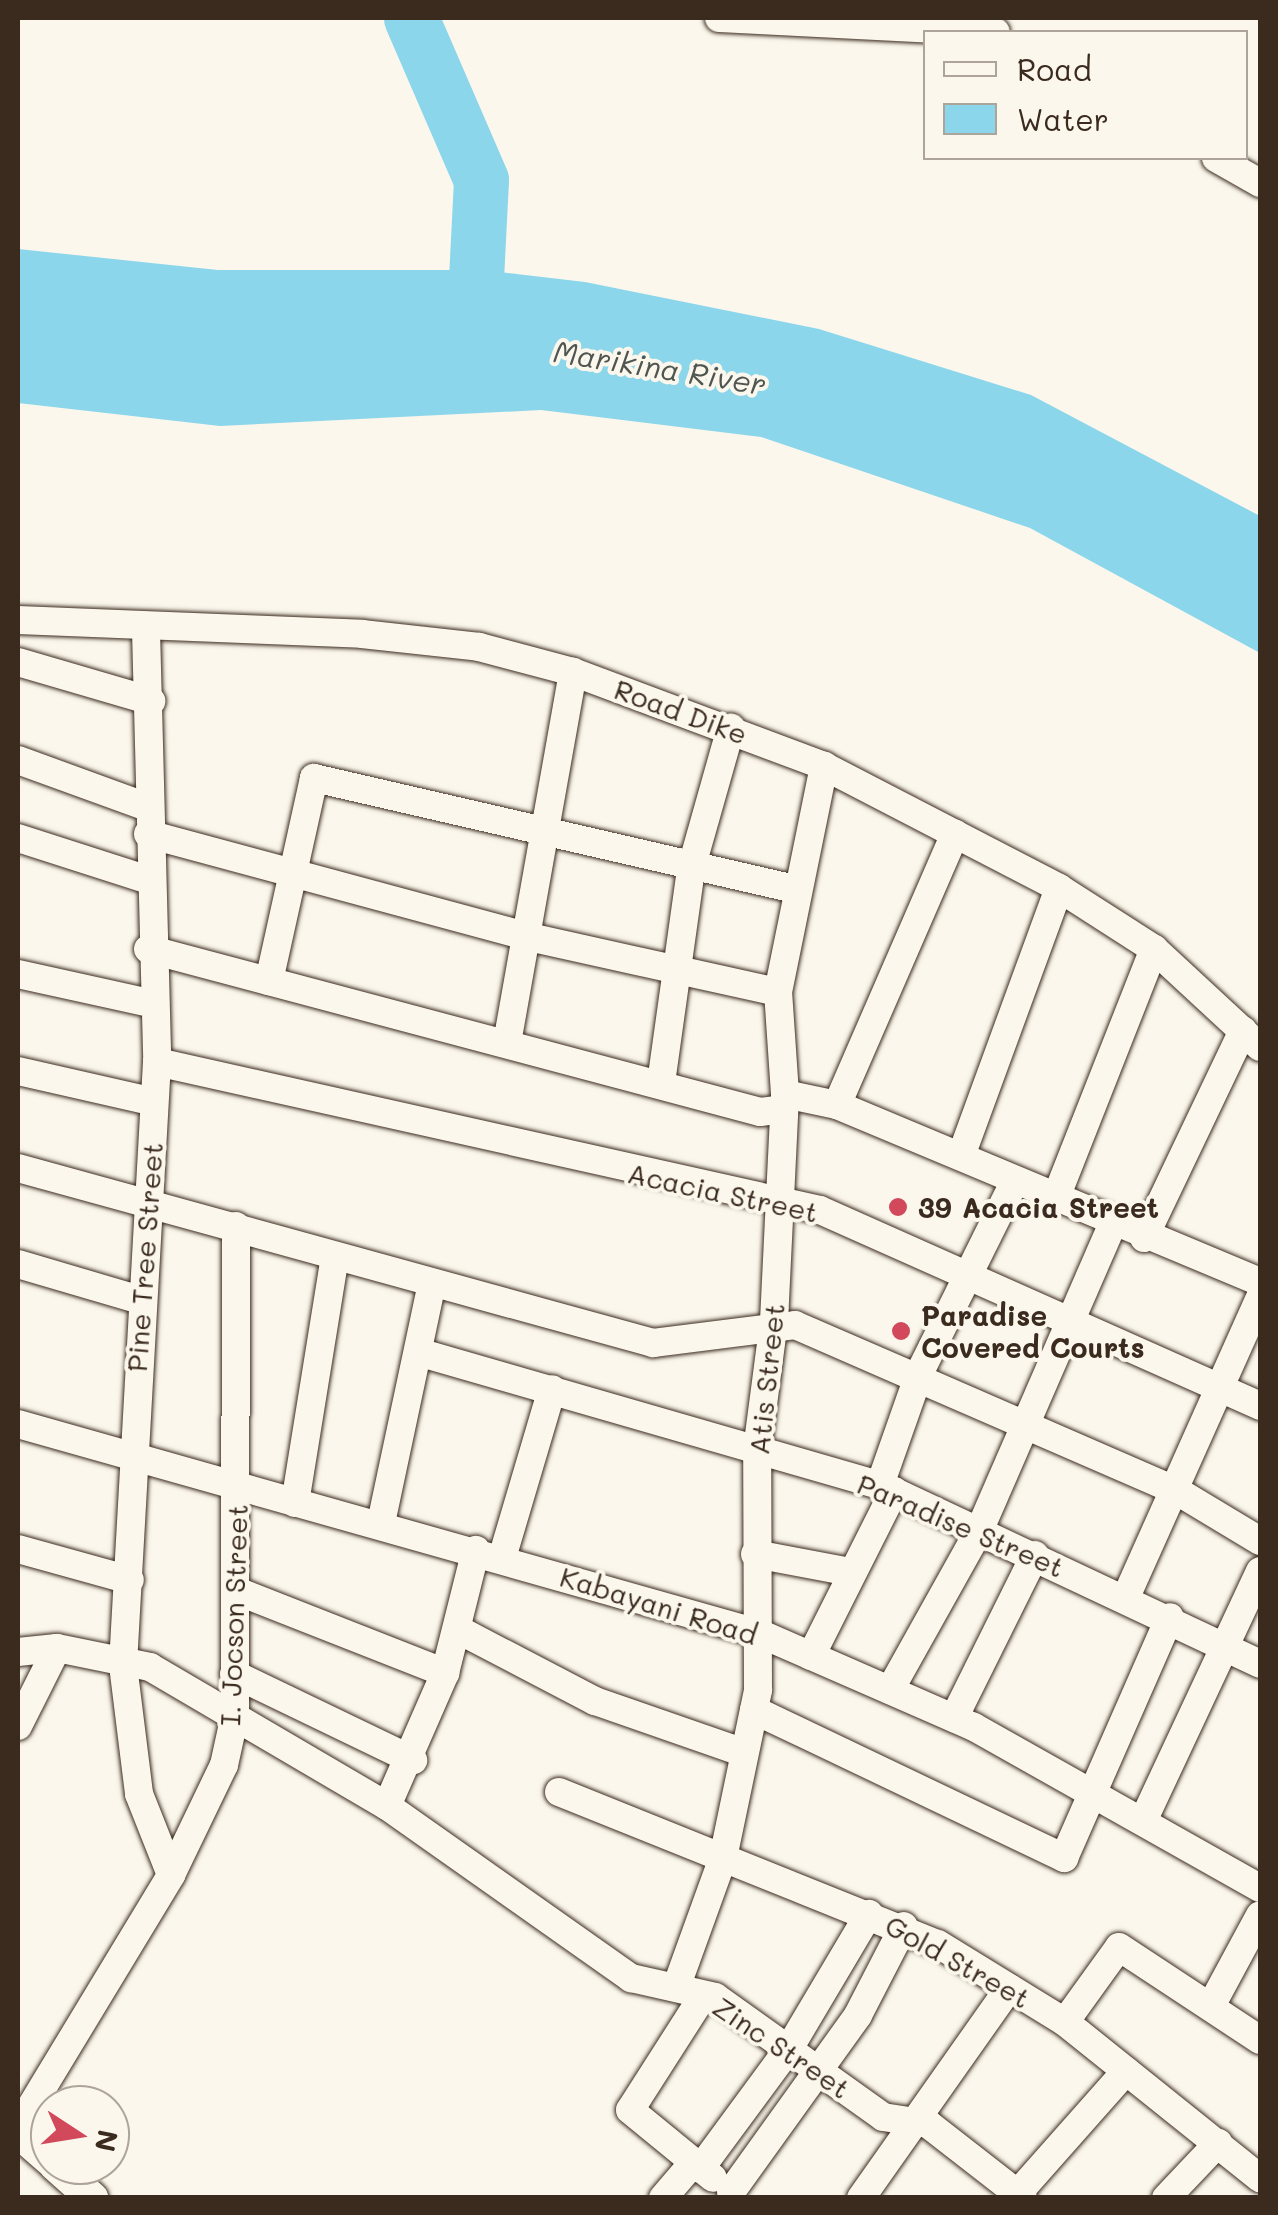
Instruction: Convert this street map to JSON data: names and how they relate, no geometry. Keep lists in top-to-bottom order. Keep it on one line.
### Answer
{"streets":{"street":["Road Dike","Acacia Street","Pine Tree Street","Atis Street","Paradise Street","Kabayani Road","I. Jocson Street","Gold Street","Zinc Street"]},"crossings":[["Road Dike","Pine Tree Street"],["Road Dike","Atis Street"],["Acacia Street","Pine Tree Street"],["Acacia Street","Atis Street"],["Pine Tree Street","Kabayani Road"],["Pine Tree Street","I. Jocson Street"],["Pine Tree Street","Zinc Street"],["Atis Street","Paradise Street"],["Atis Street","Kabayani Road"],["Atis Street","Gold Street"],["Atis Street","Zinc Street"],["Kabayani Road","I. Jocson Street"],["I. Jocson Street","Zinc Street"]],"water":["Marikina River"],"places":["39 Acacia Street","Paradise Covered Courts"],"legend":["Road","Water"],"north":"right"}
